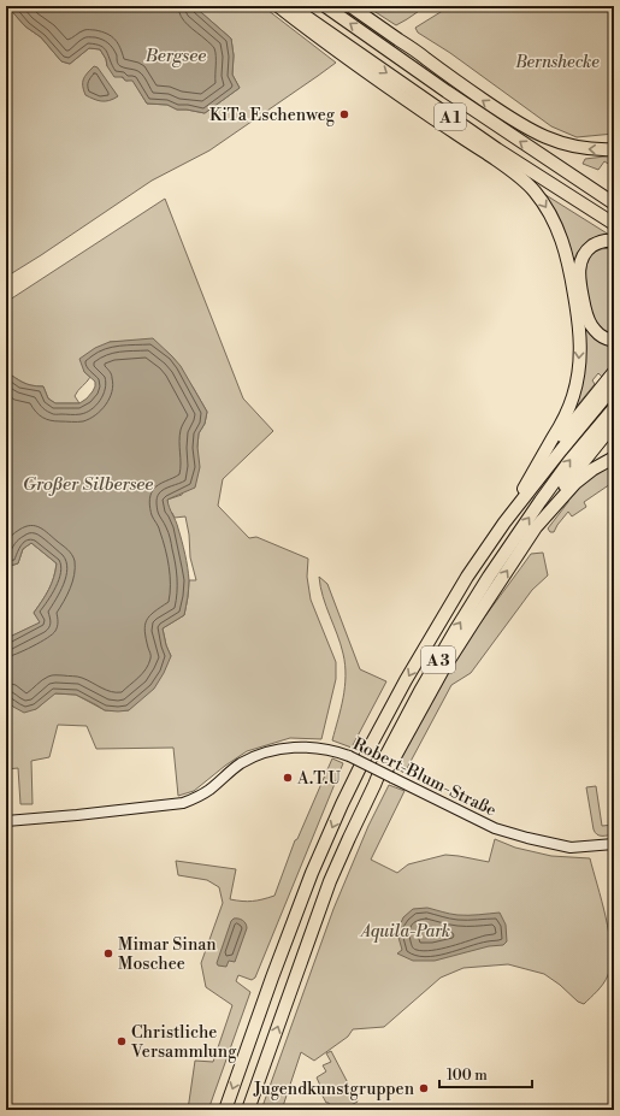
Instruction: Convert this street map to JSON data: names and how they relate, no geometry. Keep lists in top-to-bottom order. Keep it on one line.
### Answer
{"streets":{"highway":["A 1","A 3"],"main road":["Robert-Blum-Straße"]},"water":["Bergsee","Großer Silbersee"],"parks":["Bernshecke","Aquila-Park"],"places":["KiTa Eschenweg","A.T.U","Mimar Sinan Moschee","Christliche Versammlung","Jugendkunstgruppen"],"scale_bar":"100 m"}
